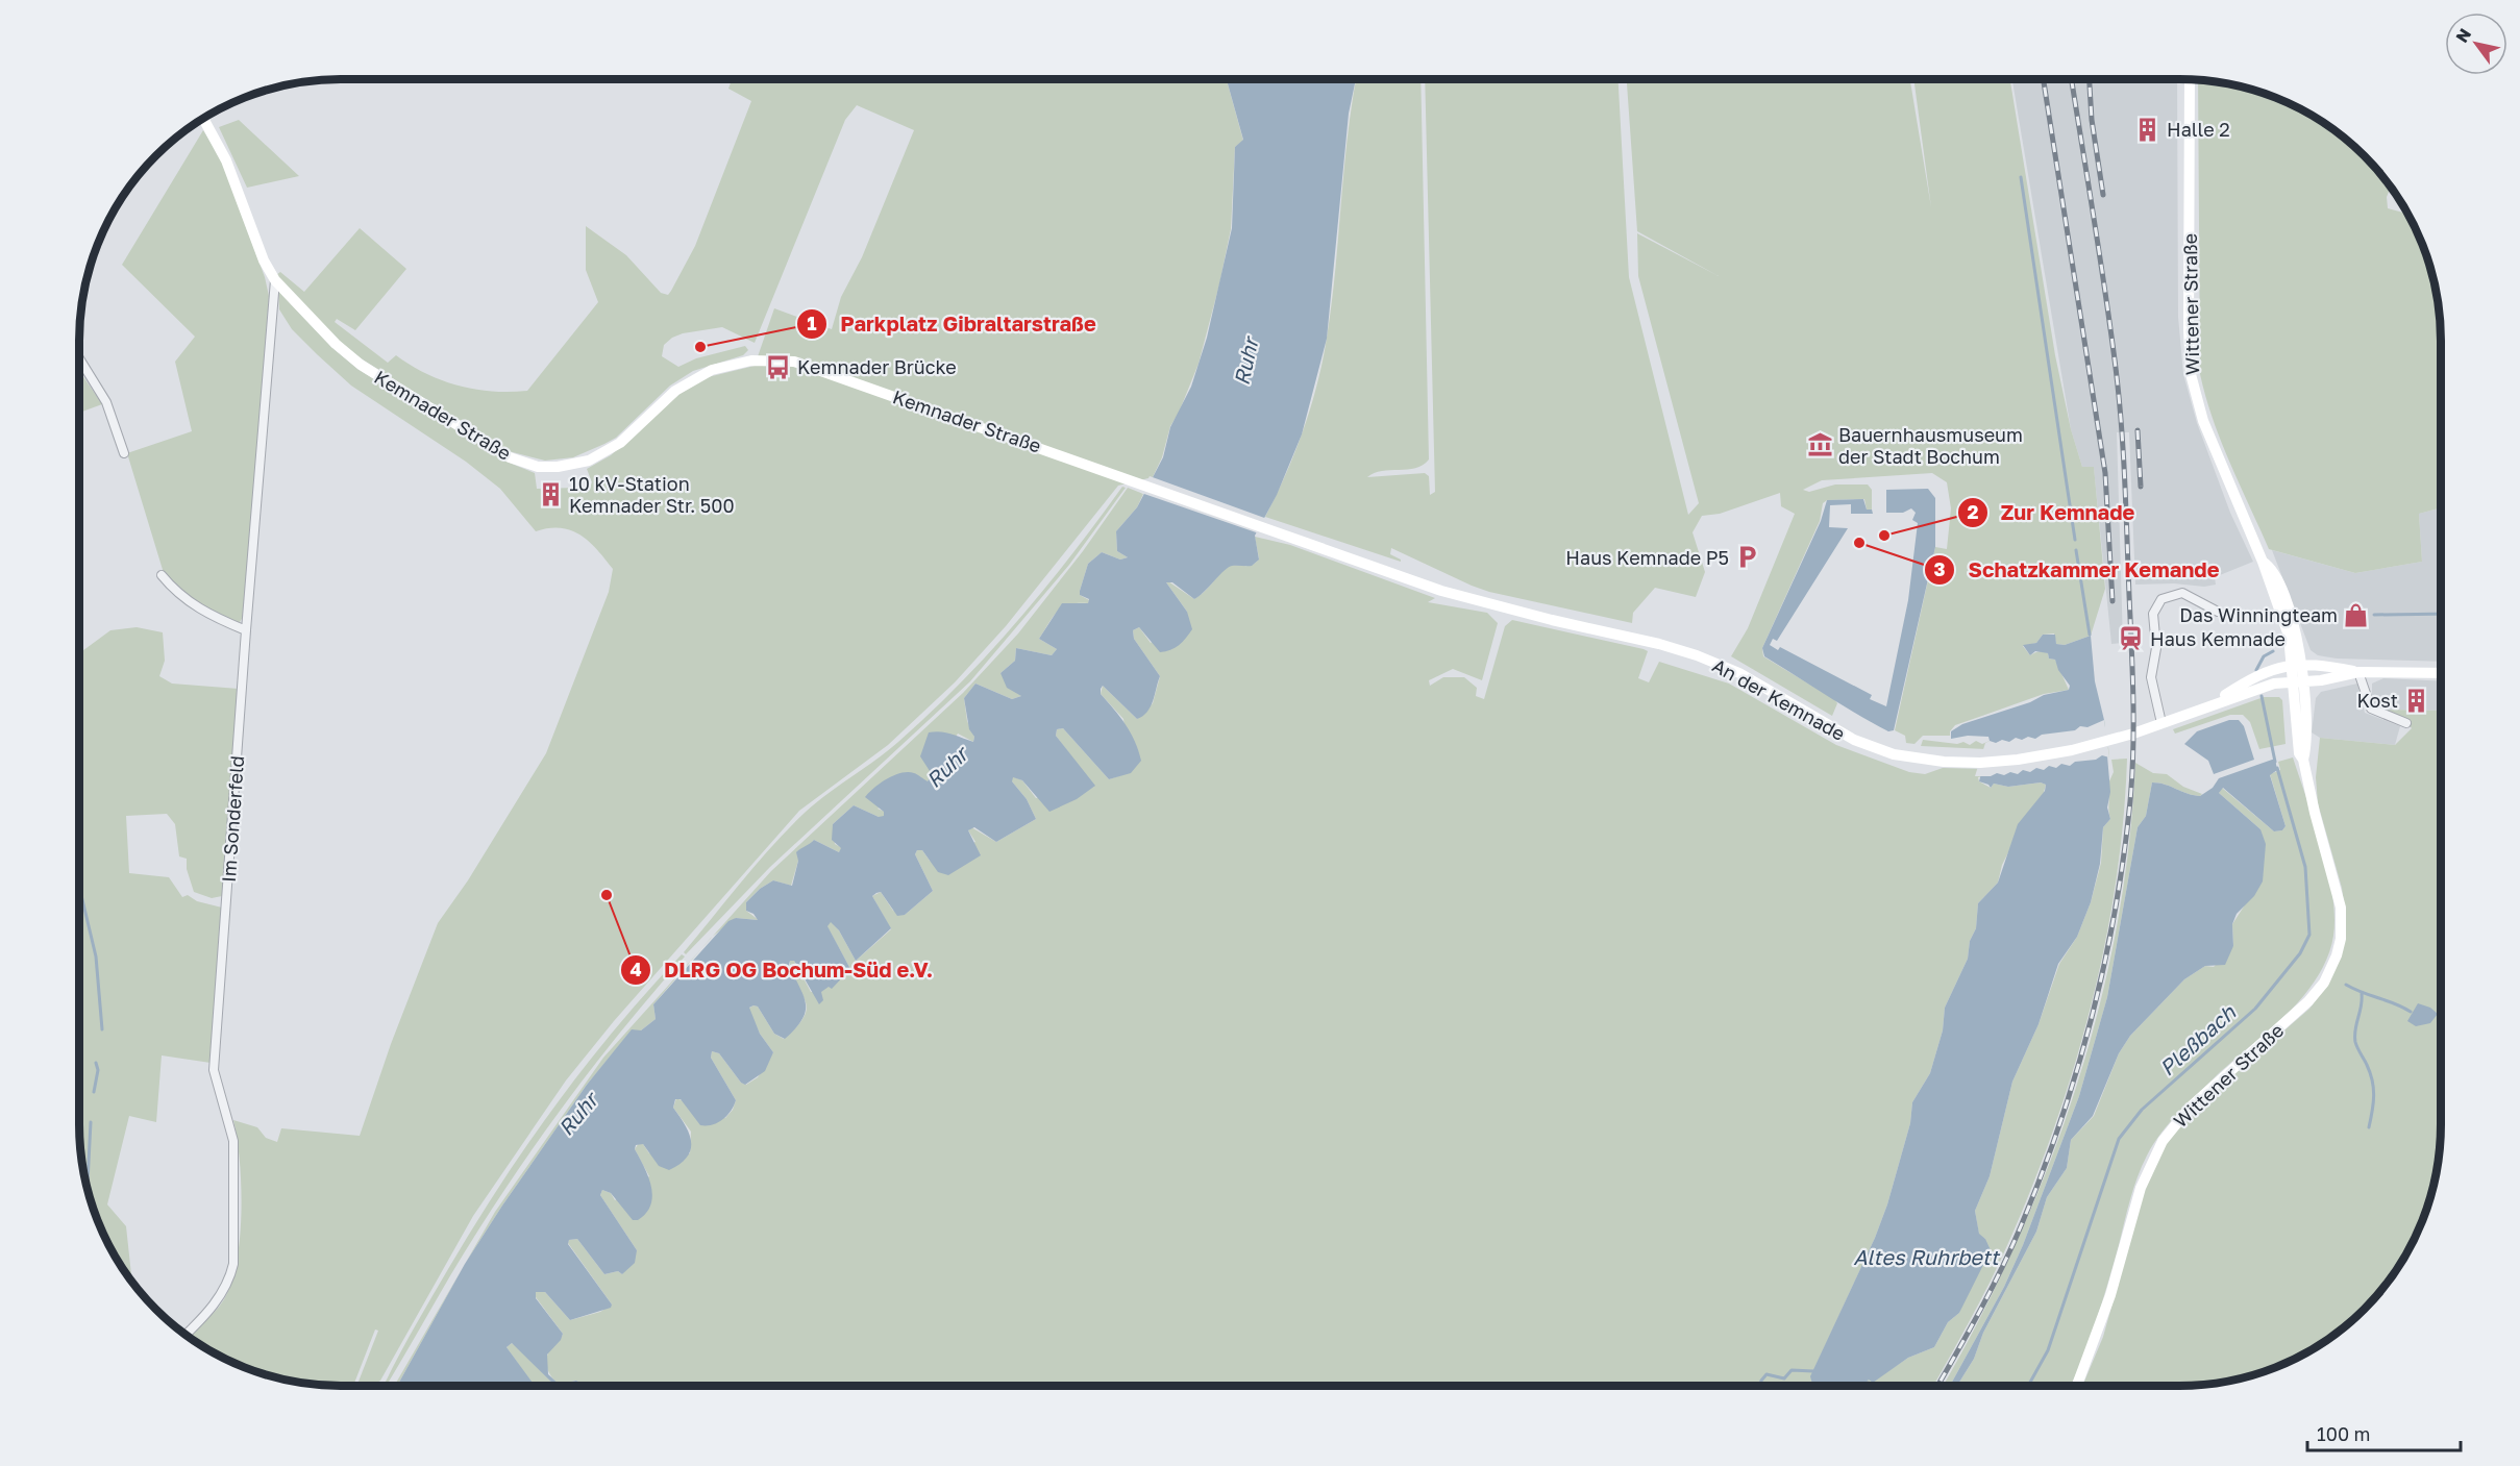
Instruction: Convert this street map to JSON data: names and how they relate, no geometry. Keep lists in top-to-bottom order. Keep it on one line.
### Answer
{"streets":{"main road":["Wittener Straße","Kemnader Straße","An der Kemnade"],"street":["Im Sonderfeld"]},"crossings":[["Wittener Straße","An der Kemnade"],["Kemnader Straße","An der Kemnade"],["Kemnader Straße","Im Sonderfeld"]],"water":["Ruhr","Pleßbach","Altes Ruhrbett"],"places":{"building":["Halle 2","10 kV-Station Kemnader Str. 500","Kost"],"other":["Parkplatz Gibraltarstraße","Zur Kemnade","Schatzkammer Kemande","DLRG OG Bochum-Süd e.V."],"bus stop":["Kemnader Brücke"],"museum":["Bauernhausmuseum der Stadt Bochum"],"parking":["Haus Kemnade P5"],"shop":["Das Winningteam"],"station":["Haus Kemnade"]},"scale_bar":"100 m","north":"top left"}
